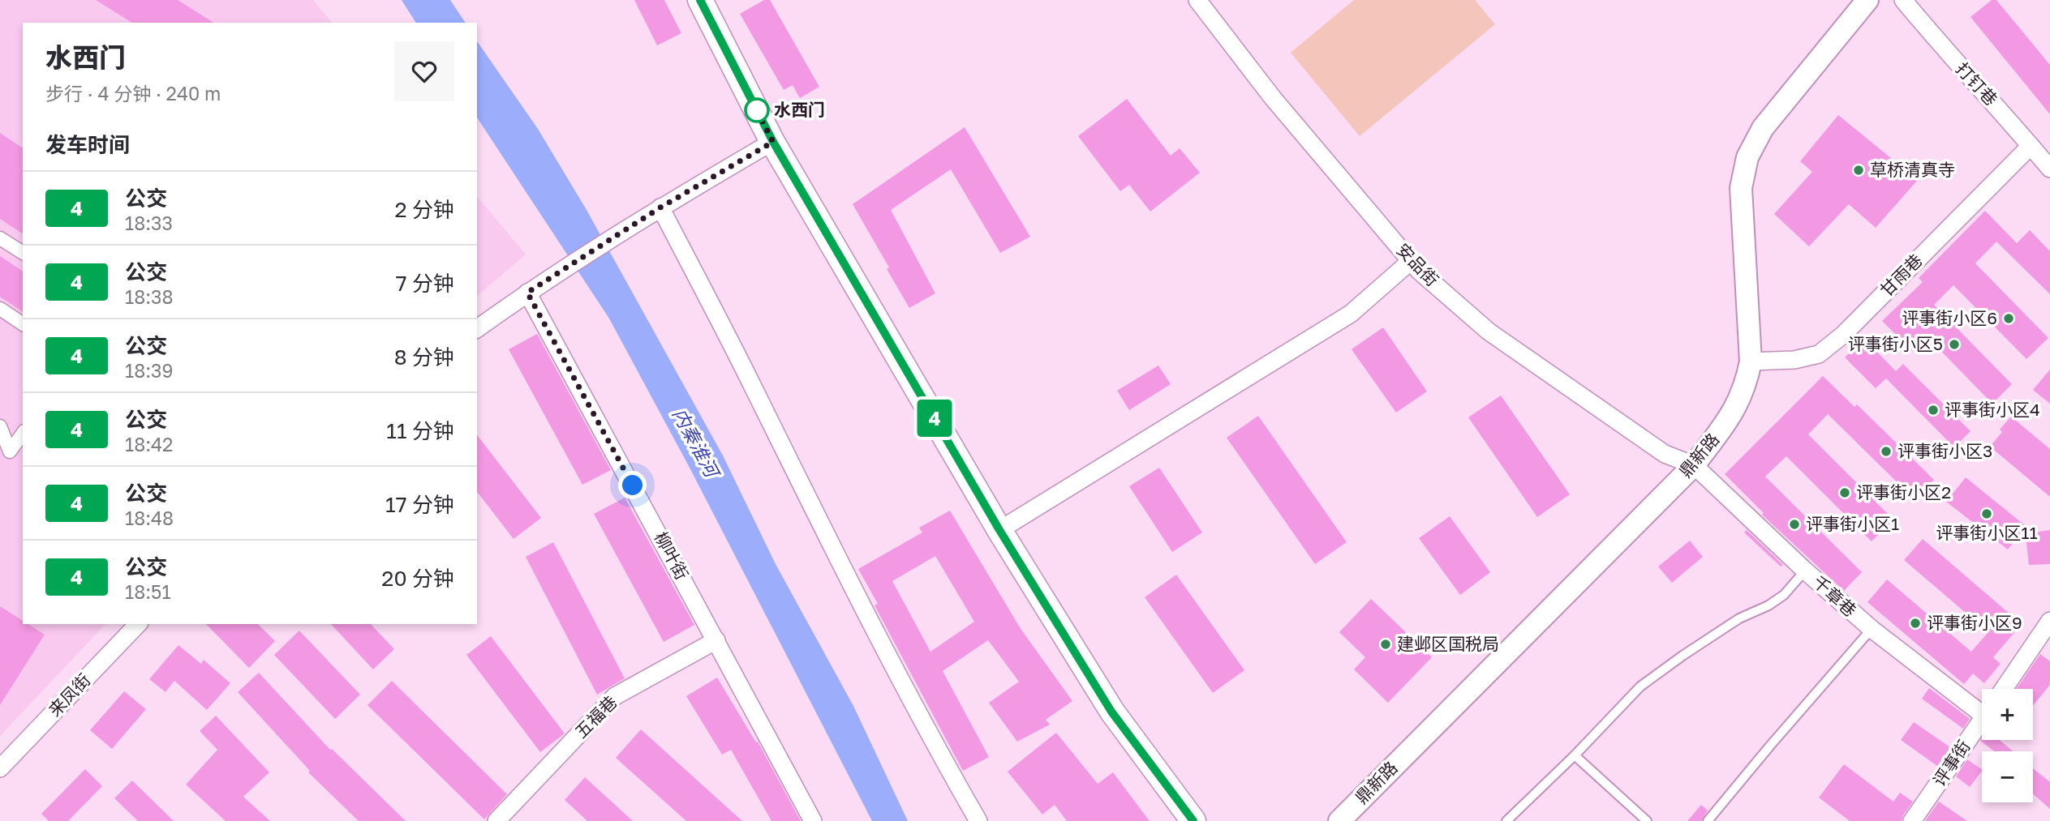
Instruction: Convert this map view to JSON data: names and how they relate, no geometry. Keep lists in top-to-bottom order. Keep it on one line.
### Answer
{"streets":{"street":["打钉巷","安品街","甘雨巷","鼎新路","柳叶街","千章巷","来凤街","五福巷","评事街"]},"crossings":[["打钉巷","甘雨巷"],["安品街","鼎新路"],["安品街","千章巷"],["甘雨巷","鼎新路"],["鼎新路","千章巷"],["柳叶街","五福巷"]],"water":["内秦淮河"],"places":["水西门","草桥清真寺","评事街小区6","评事街小区5","评事街小区4","评事街小区3","评事街小区2","评事街小区11","评事街小区1","评事街小区9","建邺区国税局"],"lines":["bus line 4"],"page":{"on_map":"4","heading":[["水西门","步行 · 4 分钟 · 240 m"],"发车时间"],"list":[{"mark":"4","name":"公交","note":"18:33","value":"2 分钟"},{"mark":"4","name":"公交","note":"18:38","value":"7 分钟"},{"mark":"4","name":"公交","note":"18:39","value":"8 分钟"},{"mark":"4","name":"公交","note":"18:42","value":"11 分钟"},{"mark":"4","name":"公交","note":"18:48","value":"17 分钟"},{"mark":"4","name":"公交","note":"18:51","value":"20 分钟"}],"map_buttons":["+","−"]}}
